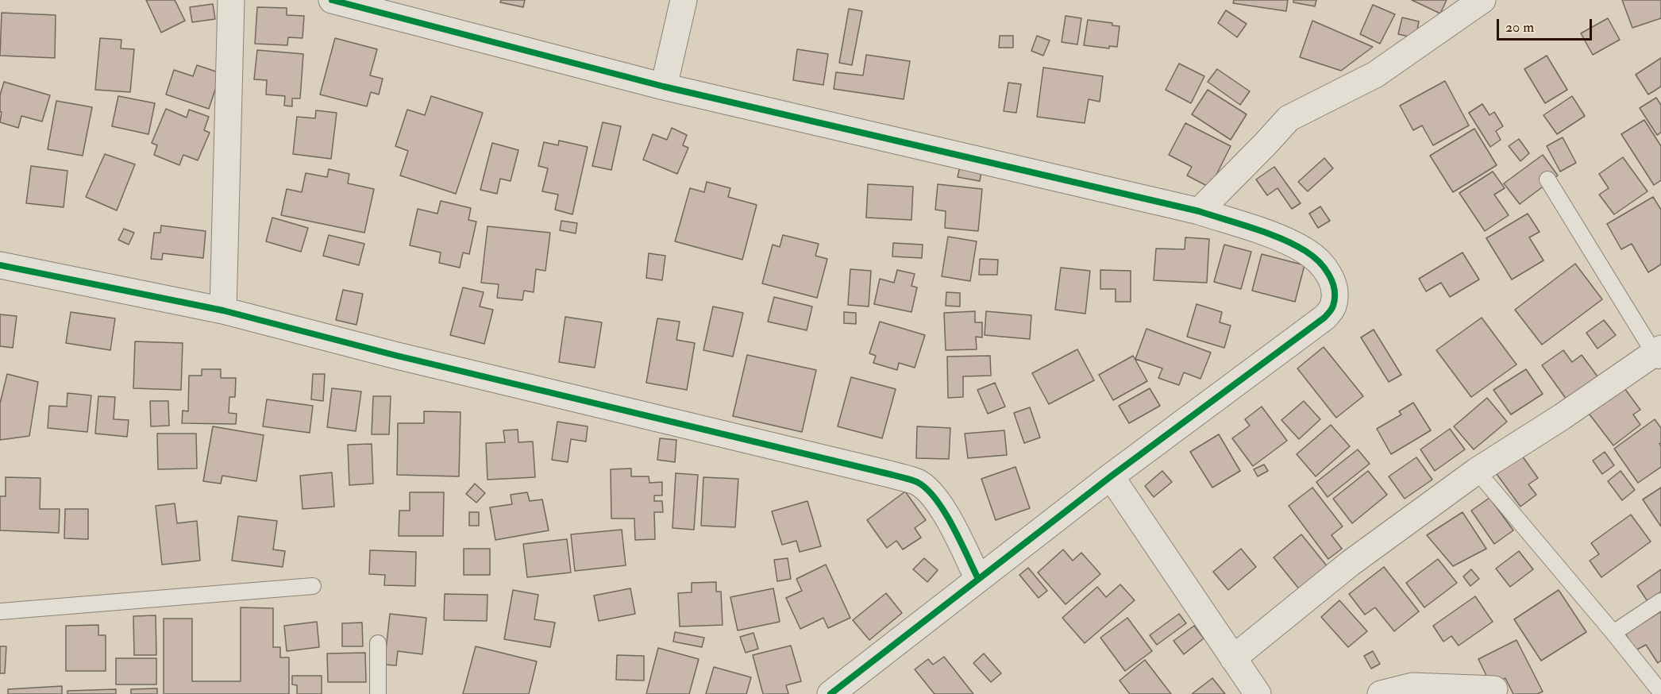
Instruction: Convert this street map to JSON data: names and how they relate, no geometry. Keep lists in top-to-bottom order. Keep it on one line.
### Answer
{"scale_bar":"20 m"}
